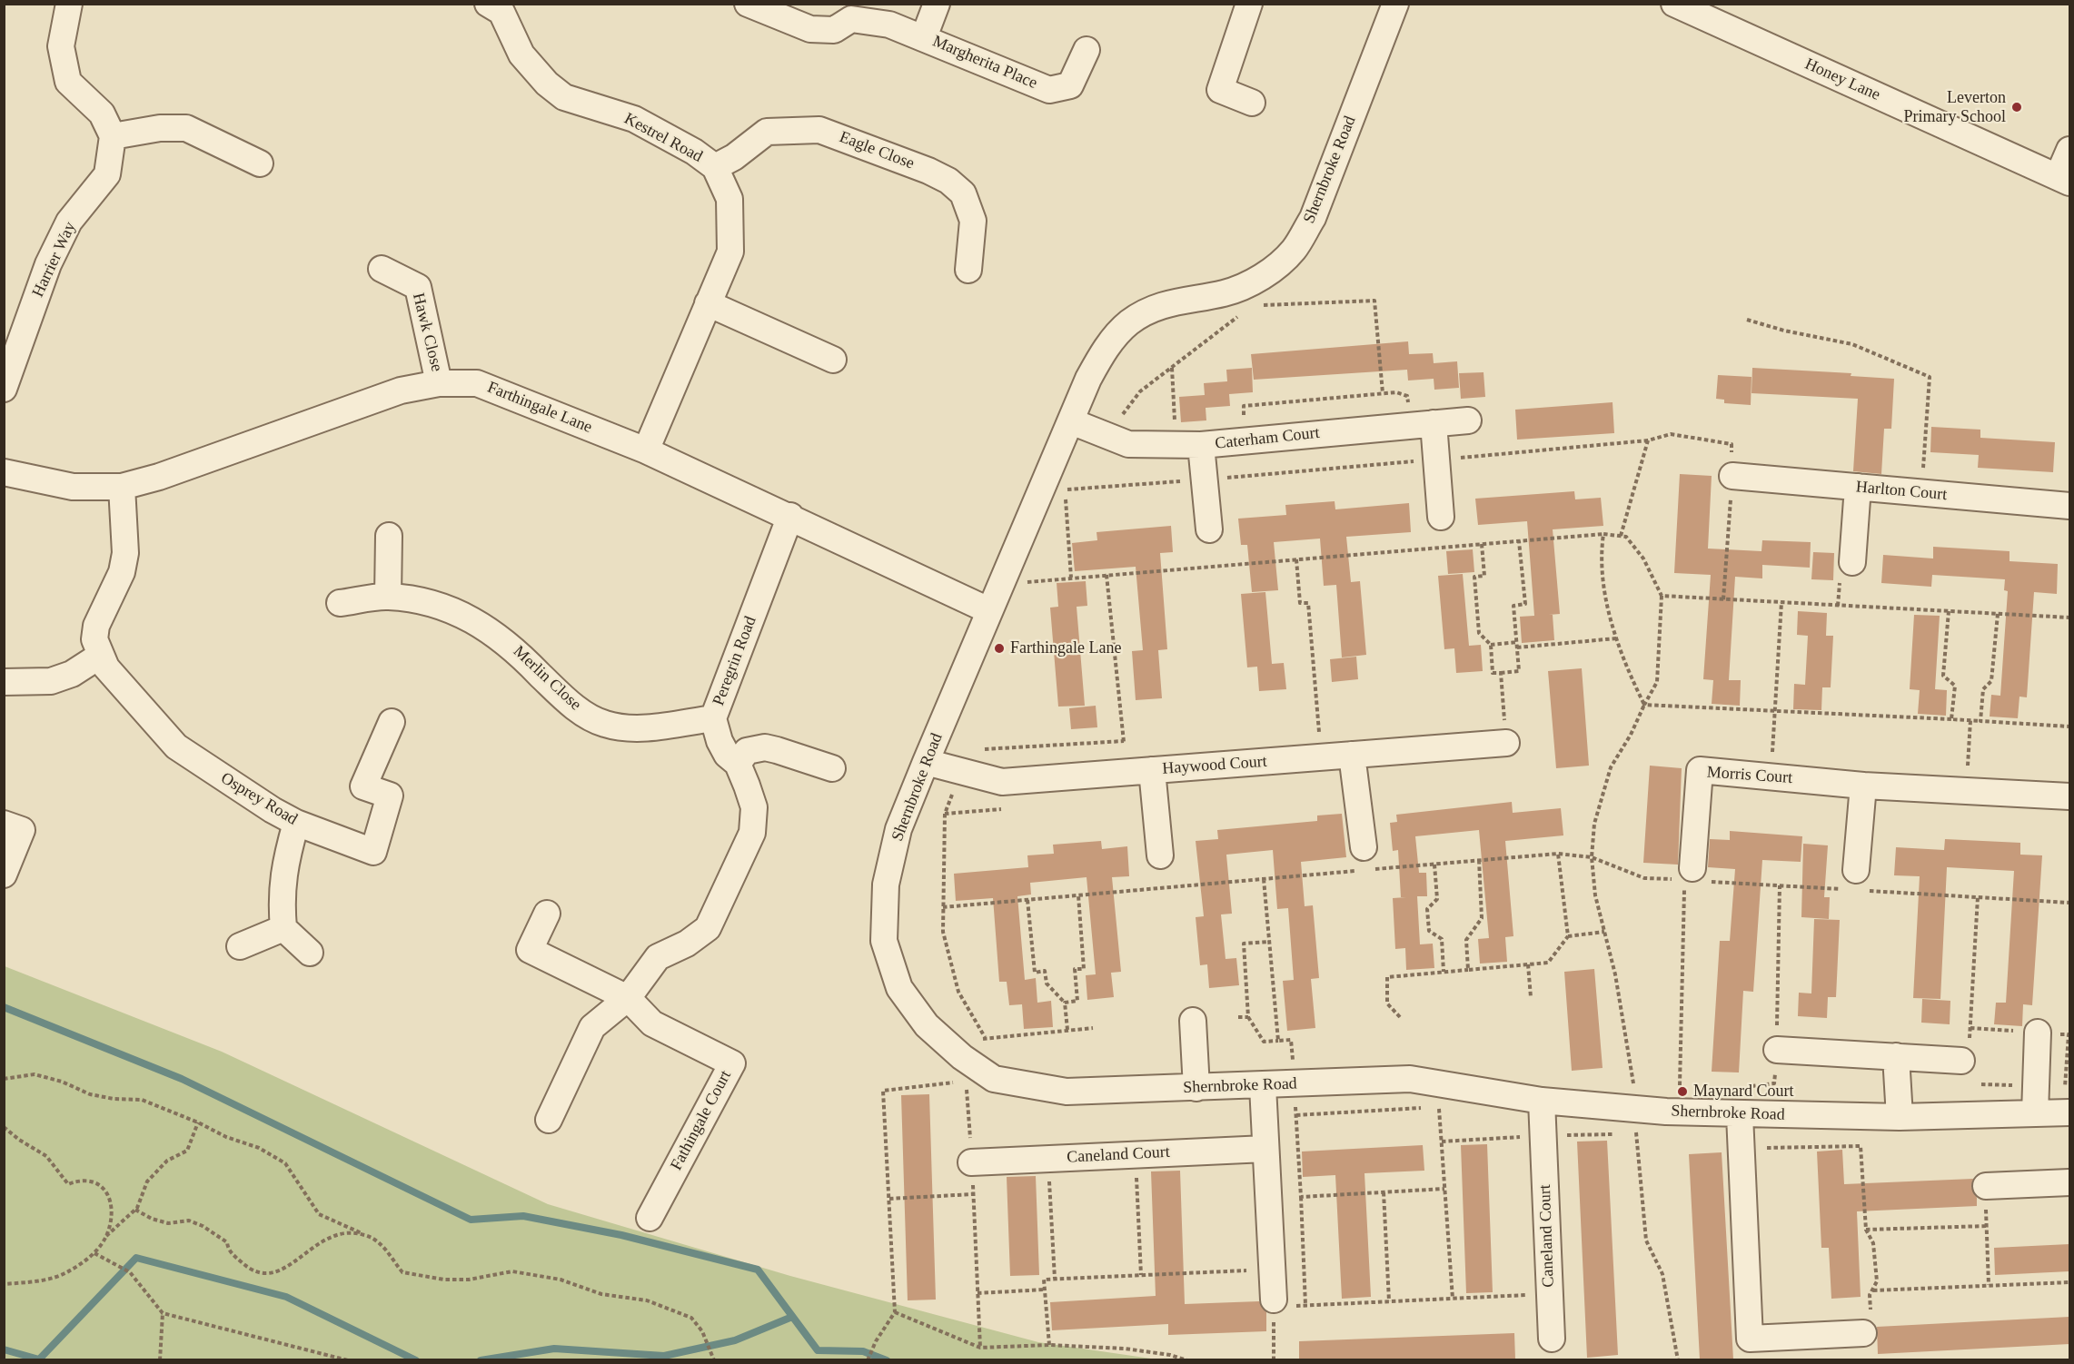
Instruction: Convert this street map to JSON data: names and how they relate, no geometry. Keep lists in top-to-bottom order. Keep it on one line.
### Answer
{"streets":{"street":["Margherita Place","Honey Lane","Kestrel Road","Eagle Close","Shernbroke Road","Harrier Way","Hawk Close","Farthingale Lane","Caterham Court","Harlton Court","Peregrin Road","Merlin Close","Haywood Court","Morris Court","Osprey Road","Fathingale Court","Caneland Court"]},"crossings":[["Kestrel Road","Eagle Close"],["Kestrel Road","Farthingale Lane"],["Shernbroke Road","Farthingale Lane"],["Shernbroke Road","Caterham Court"],["Shernbroke Road","Haywood Court"],["Shernbroke Road","Caneland Court"],["Hawk Close","Farthingale Lane"],["Farthingale Lane","Peregrin Road"],["Farthingale Lane","Osprey Road"],["Peregrin Road","Merlin Close"],["Peregrin Road","Fathingale Court"]],"places":["Leverton Primary School","Farthingale Lane","Maynard Court"]}
